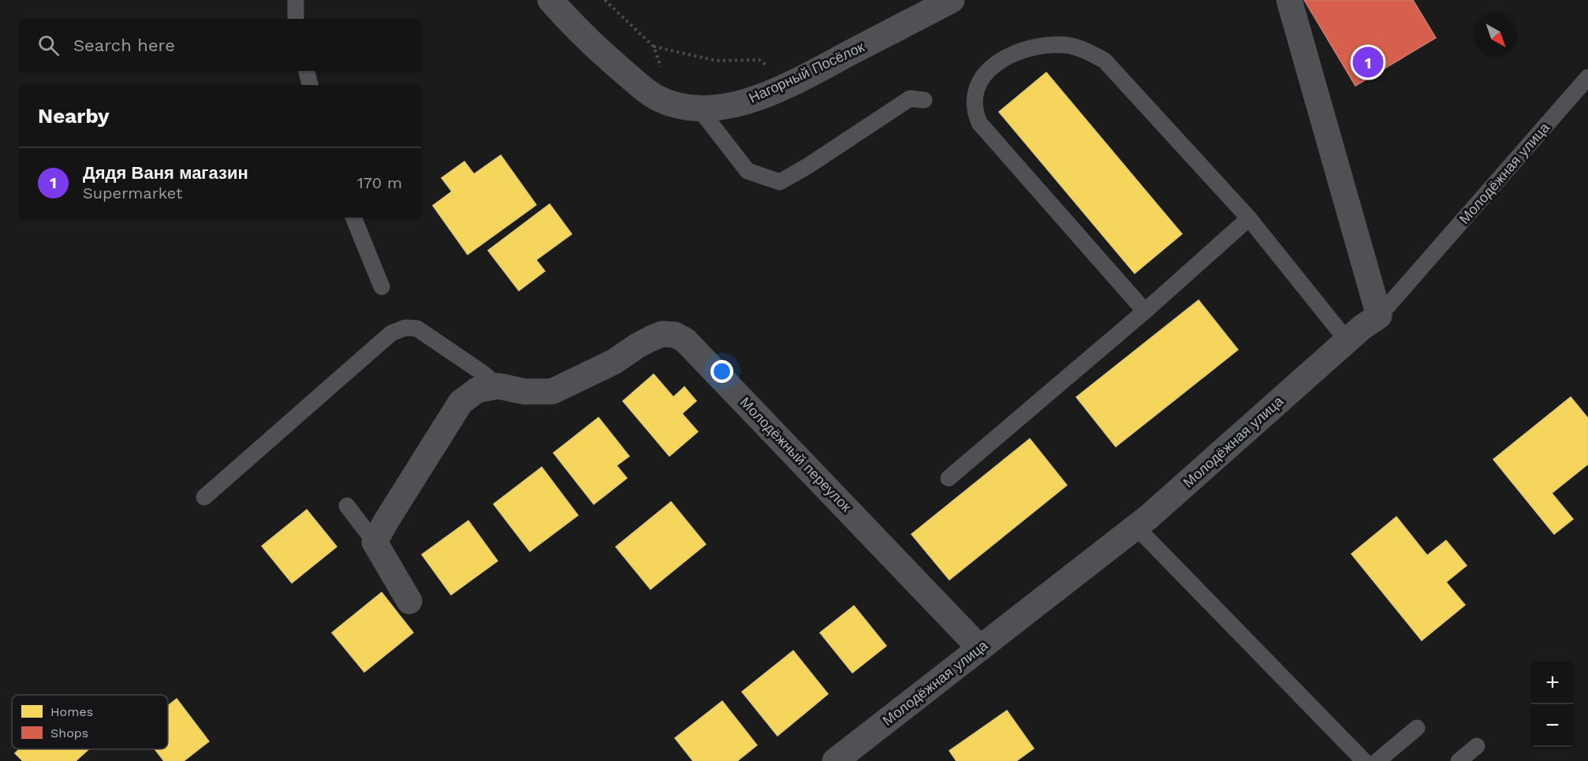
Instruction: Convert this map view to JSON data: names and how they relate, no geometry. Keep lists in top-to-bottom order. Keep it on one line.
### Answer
{"streets":{"street":["Нагорный Посёлок","Молодёжная улица","Молодёжный переулок"]},"crossings":[["Молодёжная улица","Молодёжный переулок"]],"legend":["Homes","Shops"],"north":"bottom right","page":{"search":"Search here","pins":"1","heading":"Nearby","list":[{"mark":"1","name":"Дядя Ваня магазин","note":"Supermarket","value":"170 m"}],"map_buttons":["+","−"]}}
